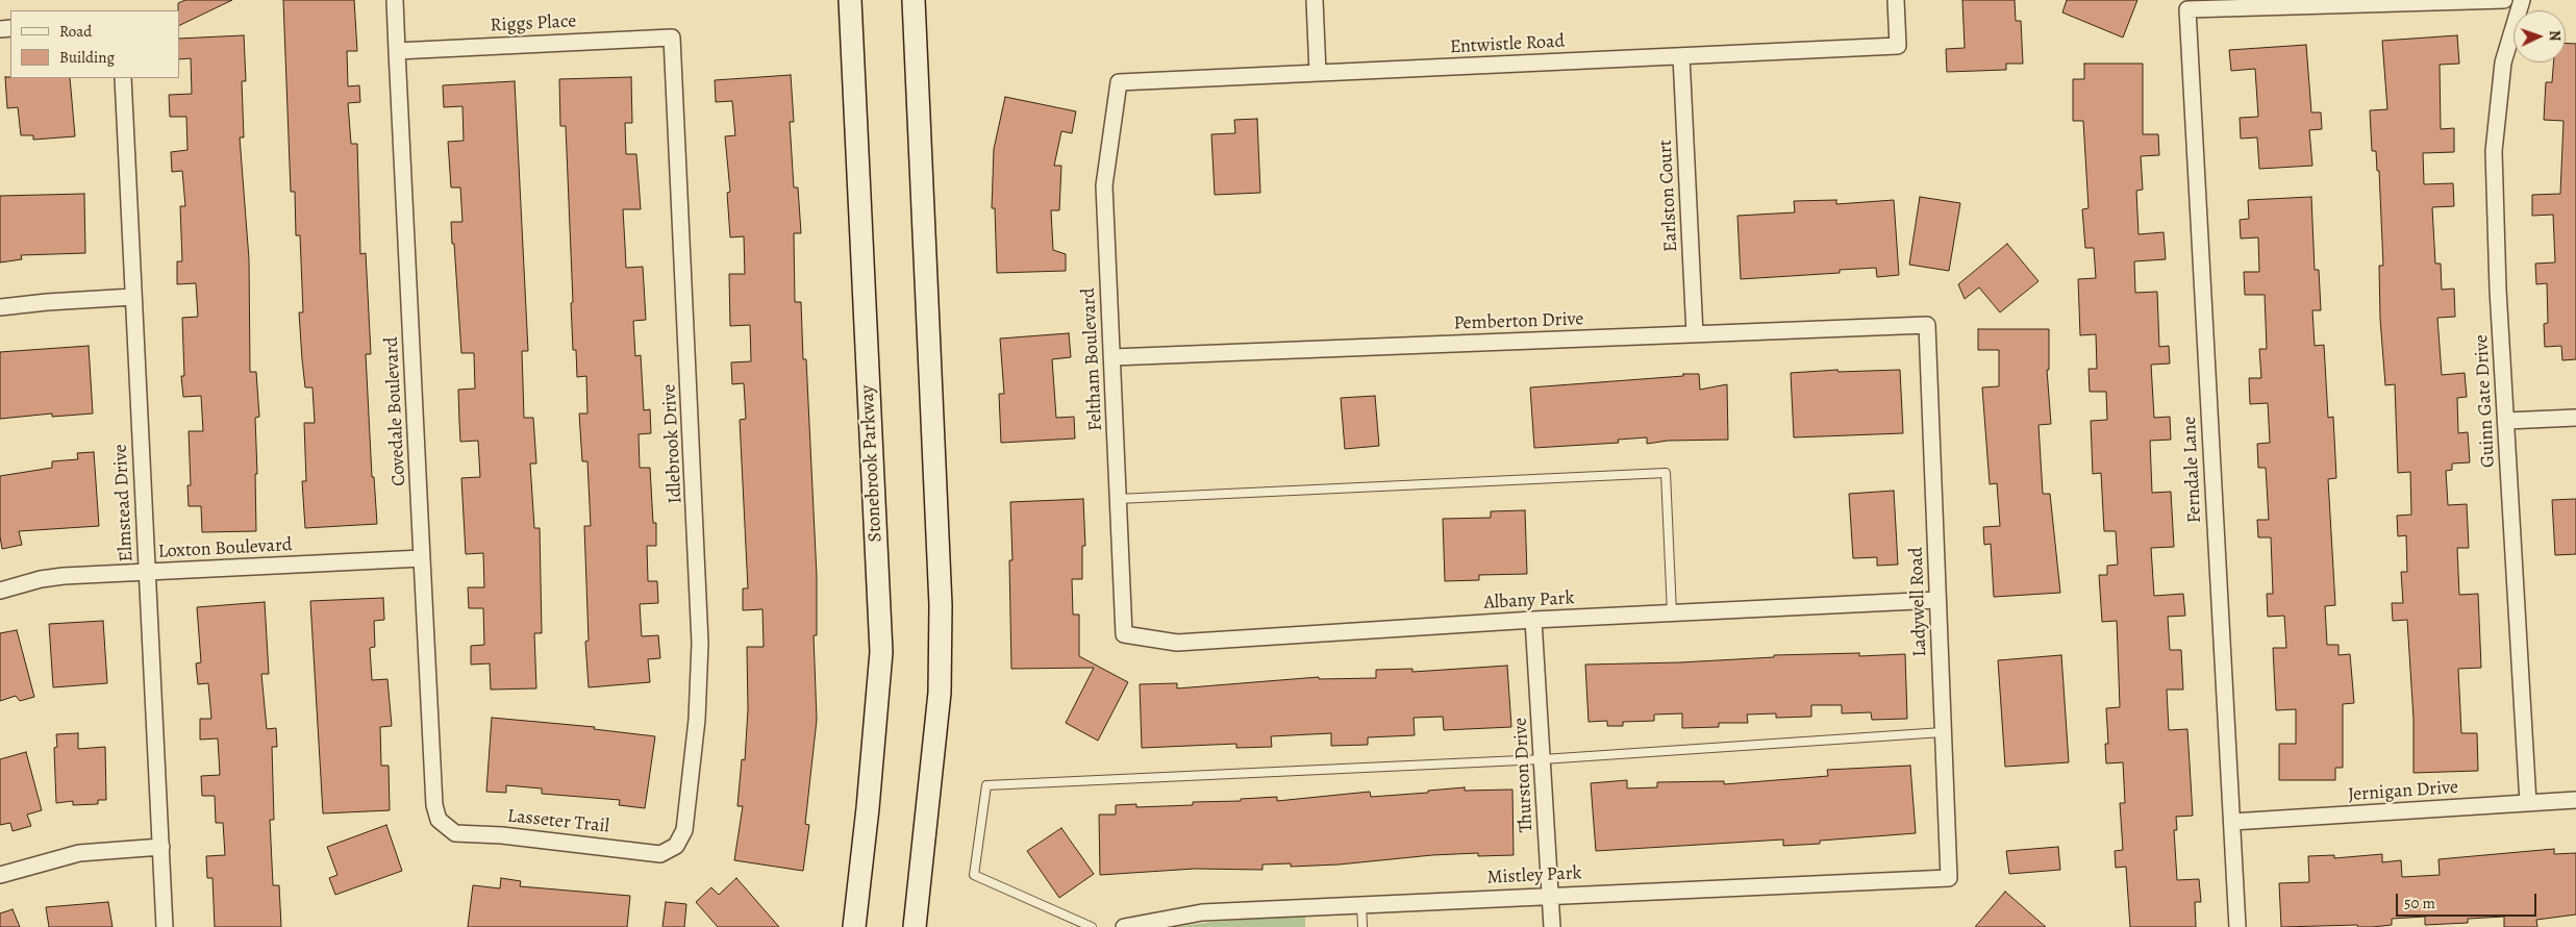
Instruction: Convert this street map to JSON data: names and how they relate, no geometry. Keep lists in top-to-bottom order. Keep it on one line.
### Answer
{"streets":{"main road":["Stonebrook Parkway"],"street":["Riggs Place","Entwistle Road","Earlston Court","Pemberton Drive","Feltham Boulevard","Guinn Gate Drive","Covedale Boulevard","Idlebrook Drive","Ferndale Lane","Elmstead Drive","Loxton Boulevard","Albany Park","Ladywell Road","Thurston Drive","Jernigan Drive","Lasseter Trail","Mistley Park"]},"crossings":[["Riggs Place","Covedale Boulevard"],["Riggs Place","Idlebrook Drive"],["Entwistle Road","Earlston Court"],["Entwistle Road","Feltham Boulevard"],["Earlston Court","Pemberton Drive"],["Pemberton Drive","Feltham Boulevard"],["Pemberton Drive","Ladywell Road"],["Feltham Boulevard","Albany Park"],["Guinn Gate Drive","Jernigan Drive"],["Covedale Boulevard","Loxton Boulevard"],["Covedale Boulevard","Lasseter Trail"],["Idlebrook Drive","Lasseter Trail"],["Ferndale Lane","Jernigan Drive"],["Elmstead Drive","Loxton Boulevard"],["Albany Park","Ladywell Road"],["Albany Park","Thurston Drive"],["Ladywell Road","Mistley Park"],["Thurston Drive","Mistley Park"]],"legend":["Road","Building"],"scale_bar":"50 m","north":"right"}
